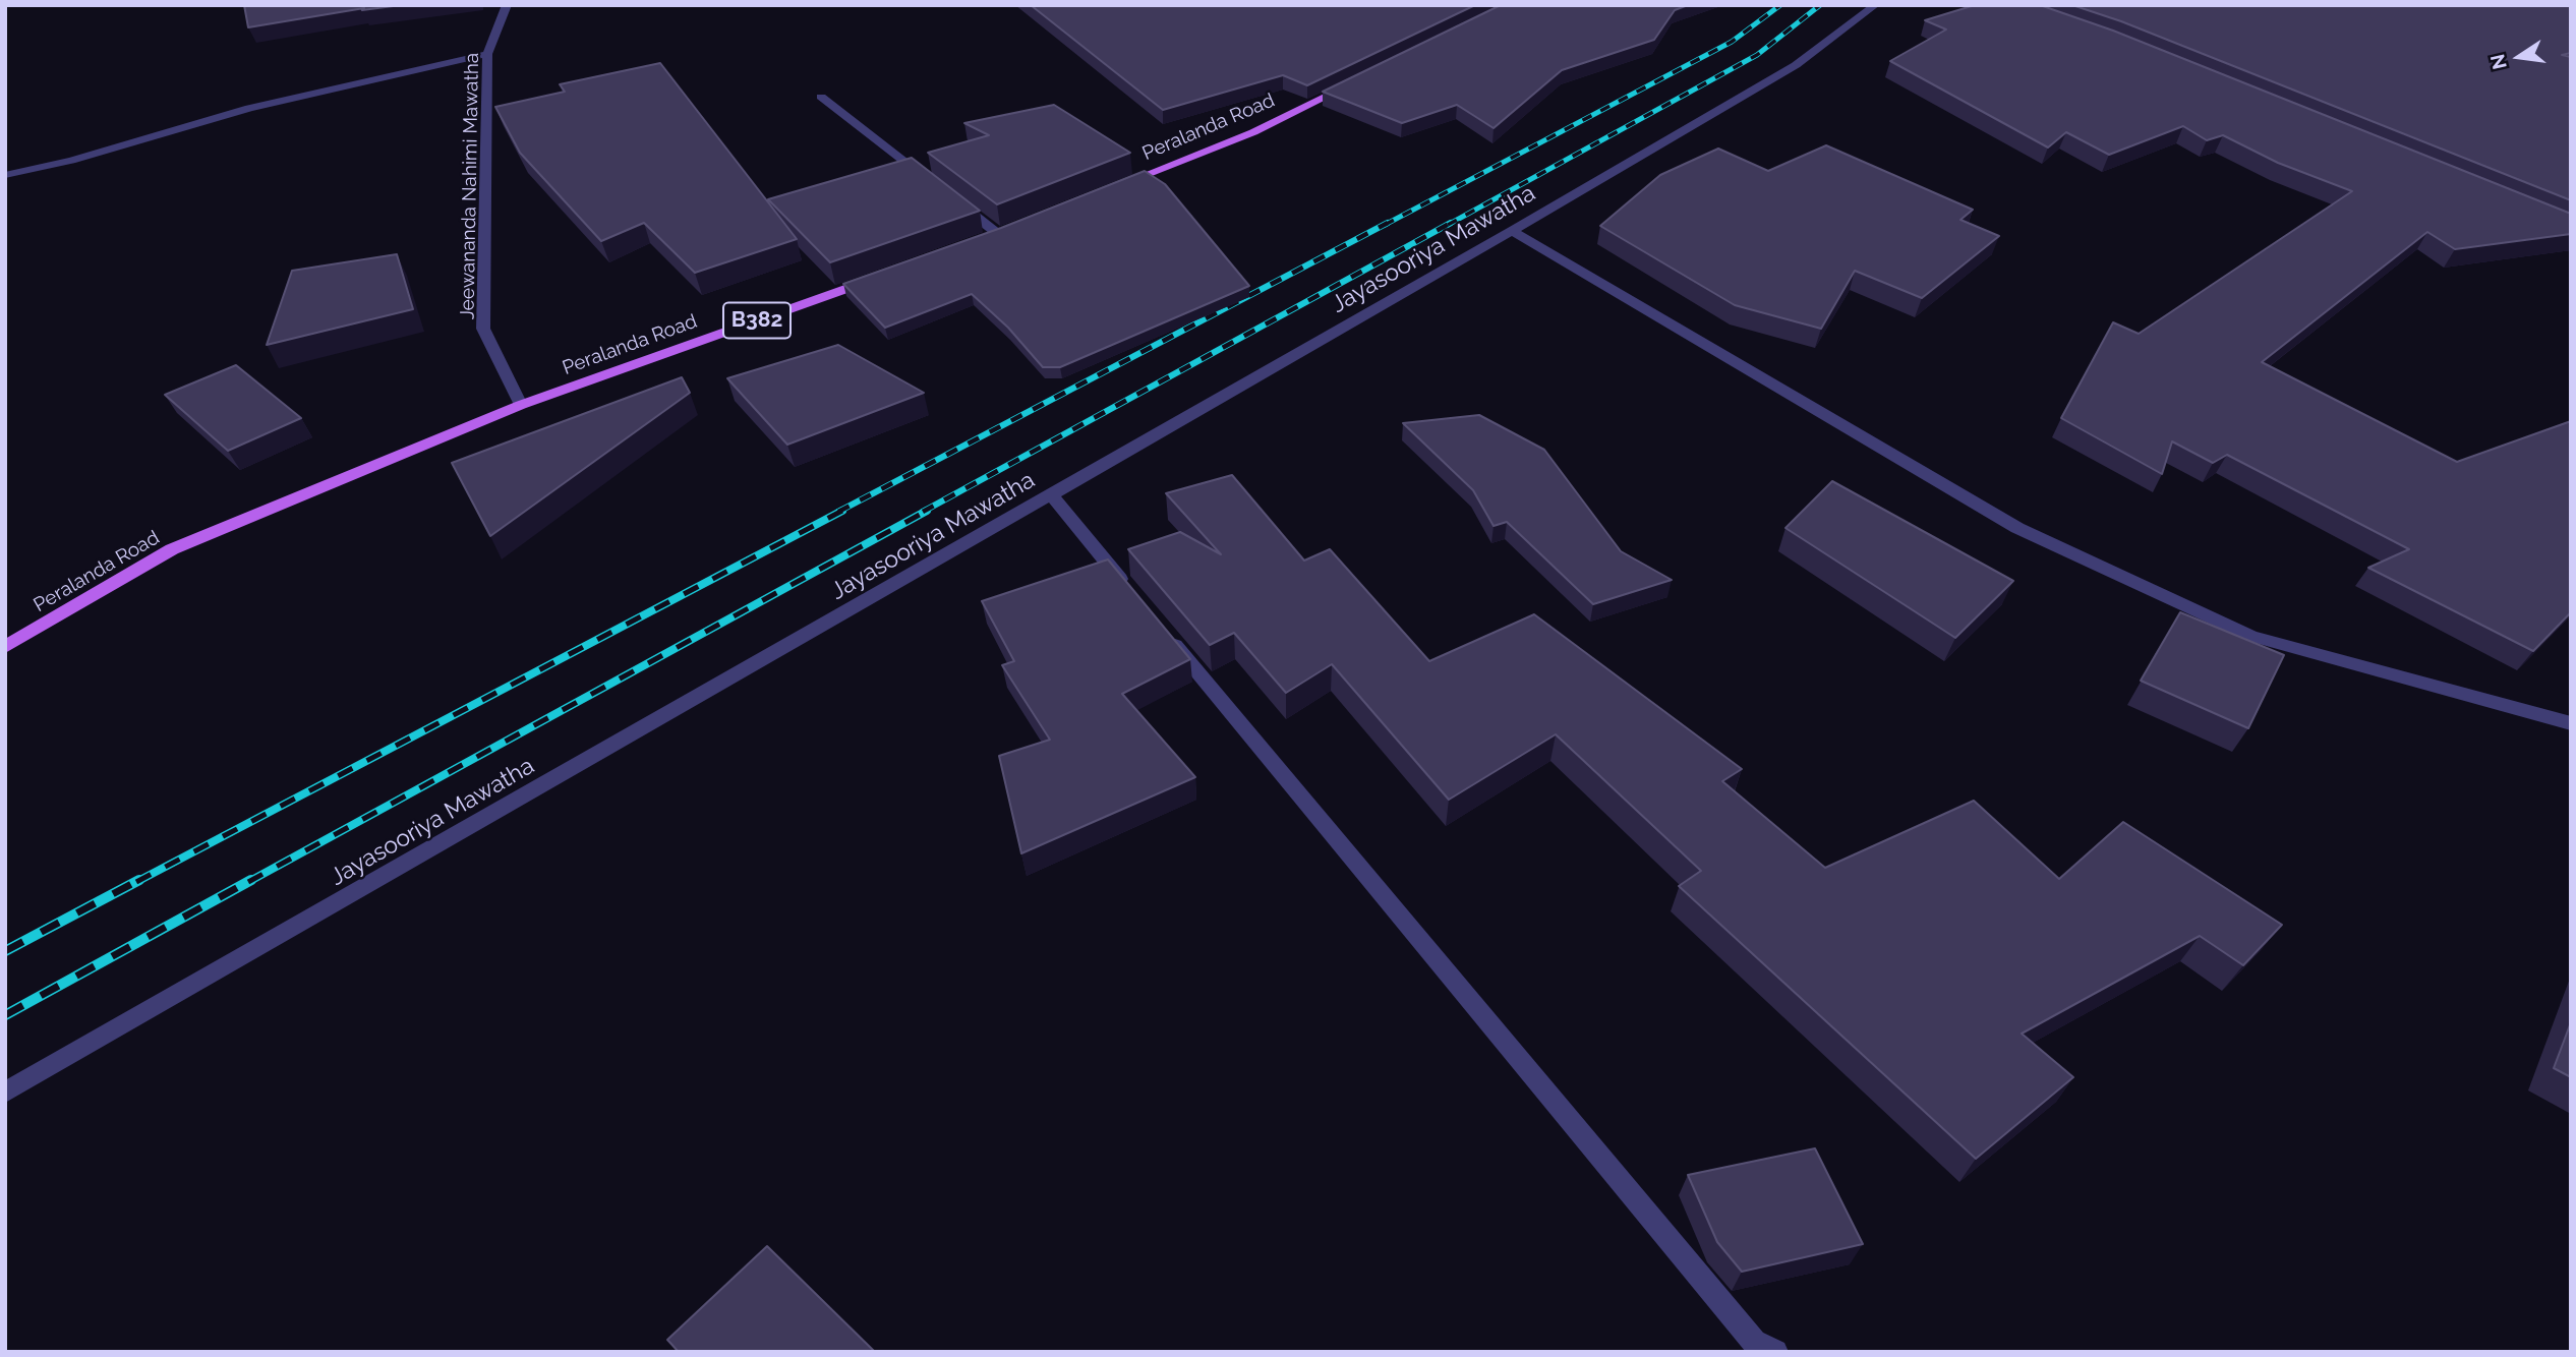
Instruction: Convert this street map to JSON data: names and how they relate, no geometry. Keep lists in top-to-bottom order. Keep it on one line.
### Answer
{"streets":{"main road":["Peralanda Road","B382"],"street":["Jeewananda Nahimi Mawatha","Jayasooriya Mawatha"]},"crossings":[["Peralanda Road","Jeewananda Nahimi Mawatha"]],"north":"left"}
